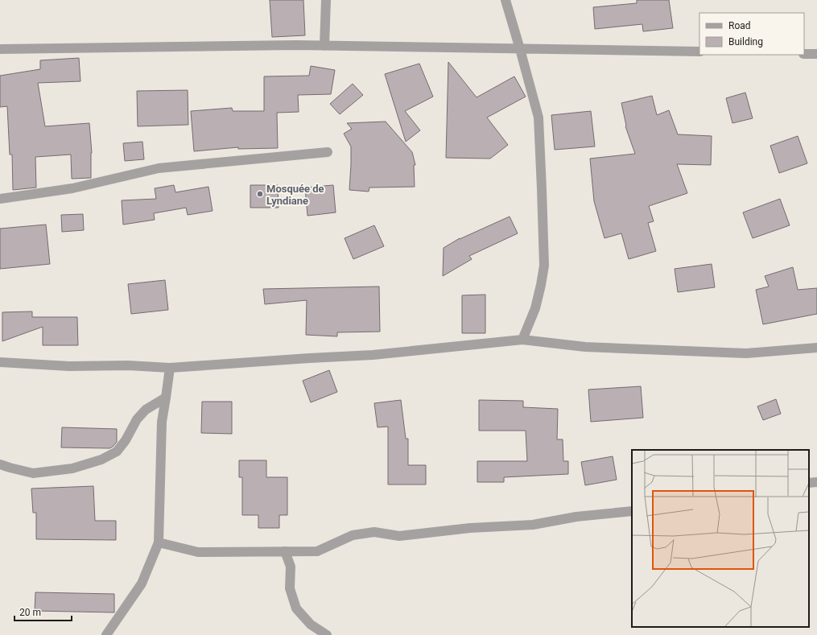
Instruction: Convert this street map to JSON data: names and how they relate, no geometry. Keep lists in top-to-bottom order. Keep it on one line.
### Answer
{"places":["Mosquée de Lyndiane"],"legend":["Road","Building"],"scale_bar":"20 m"}
